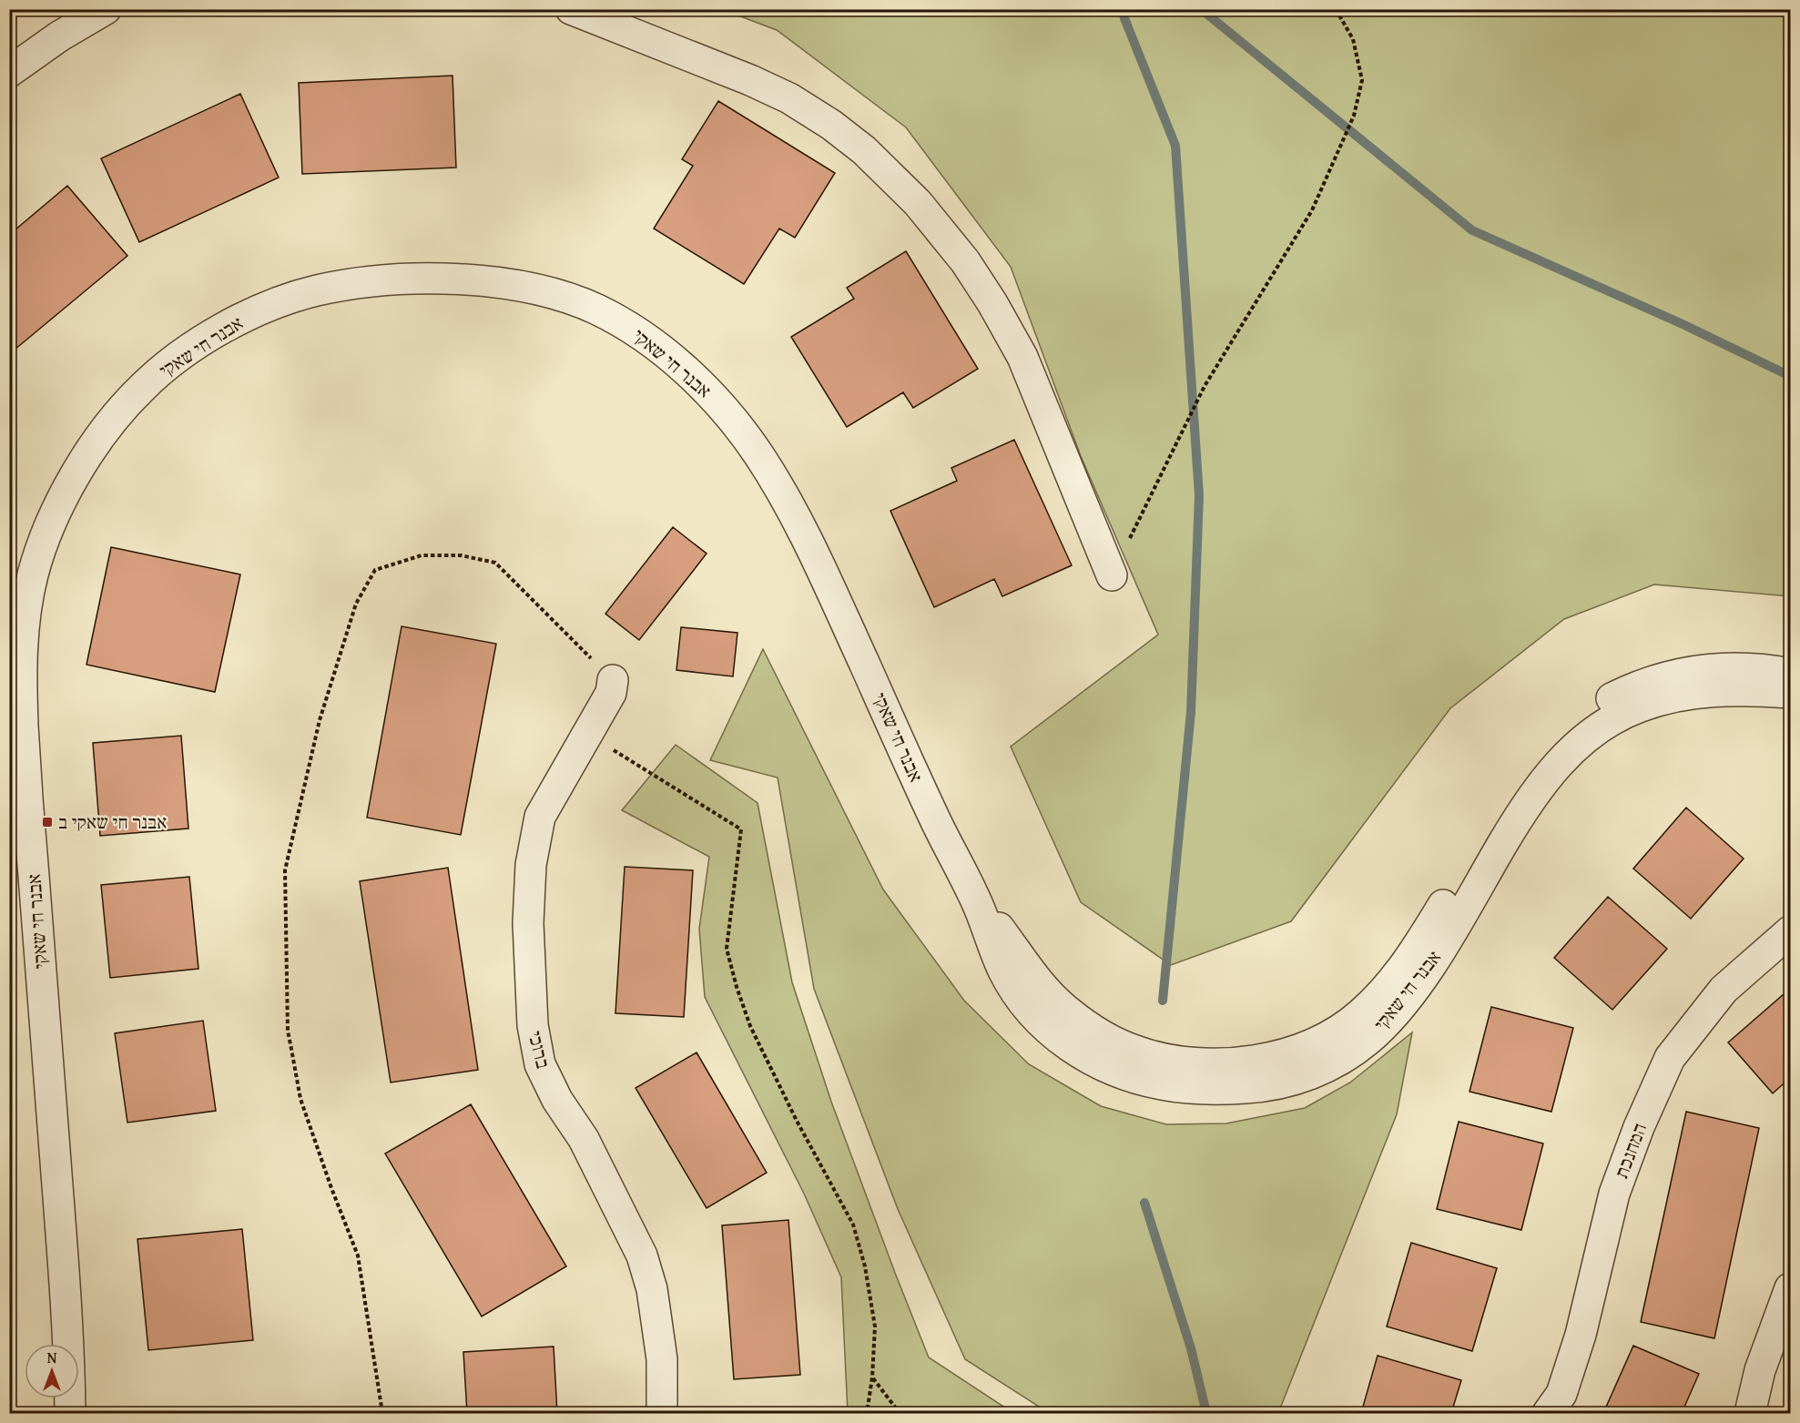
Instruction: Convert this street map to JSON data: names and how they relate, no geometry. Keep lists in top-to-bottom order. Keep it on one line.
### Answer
{"streets":{"street":["אבנר חי שאקי","ברוכי","המחנכת"]},"places":{"transit":["אבנר חי שאקי ב"]},"north":"top"}
